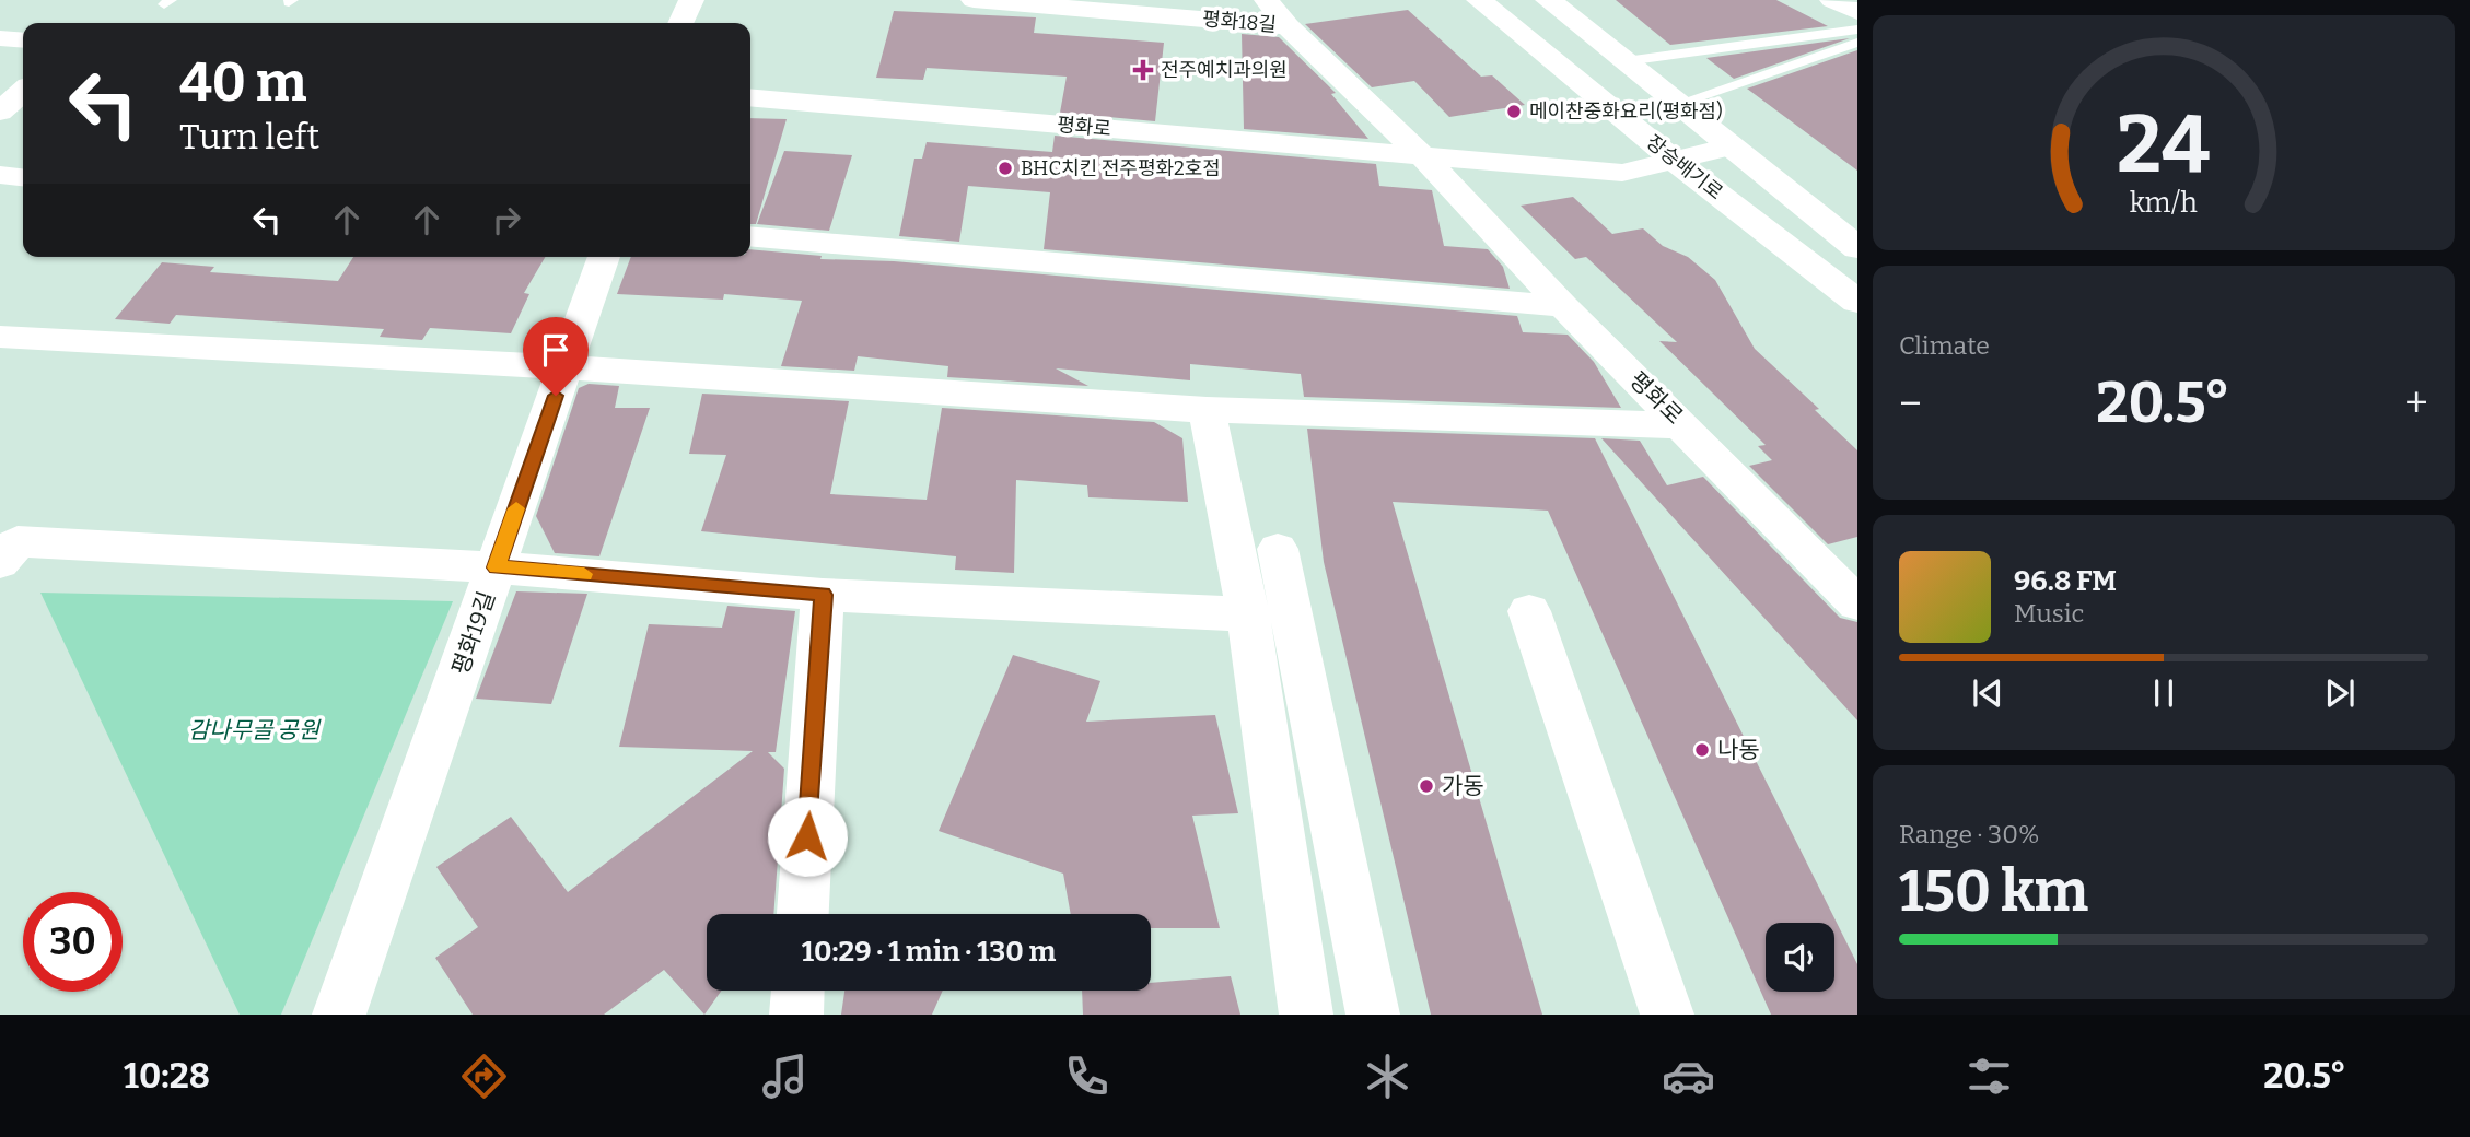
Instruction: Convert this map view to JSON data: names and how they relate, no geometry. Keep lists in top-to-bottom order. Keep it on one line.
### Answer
{"streets":{"street":["평화18길","평화로","장승배기로","평화19길"]},"crossings":[["평화18길","평화로"],["평화로","장승배기로"]],"parks":["감나무골 공원"],"places":{"health":["전주예치과의원"],"other":["메이찬중화요리(평화점)","BHC치킨 전주평화2호점","나동","가동"]},"page":{"turn":["40 m","Turn left"],"tile":["Climate",["Range · 30%","150 km"]],"heat":["−","20.5°","+"],"song":["96.8 FM","Music"],"limit":"30","trip":"10:29 · 1 min · 130 m","tabs":["10:28","20.5°"],"gauge":["24","km/h"]}}
